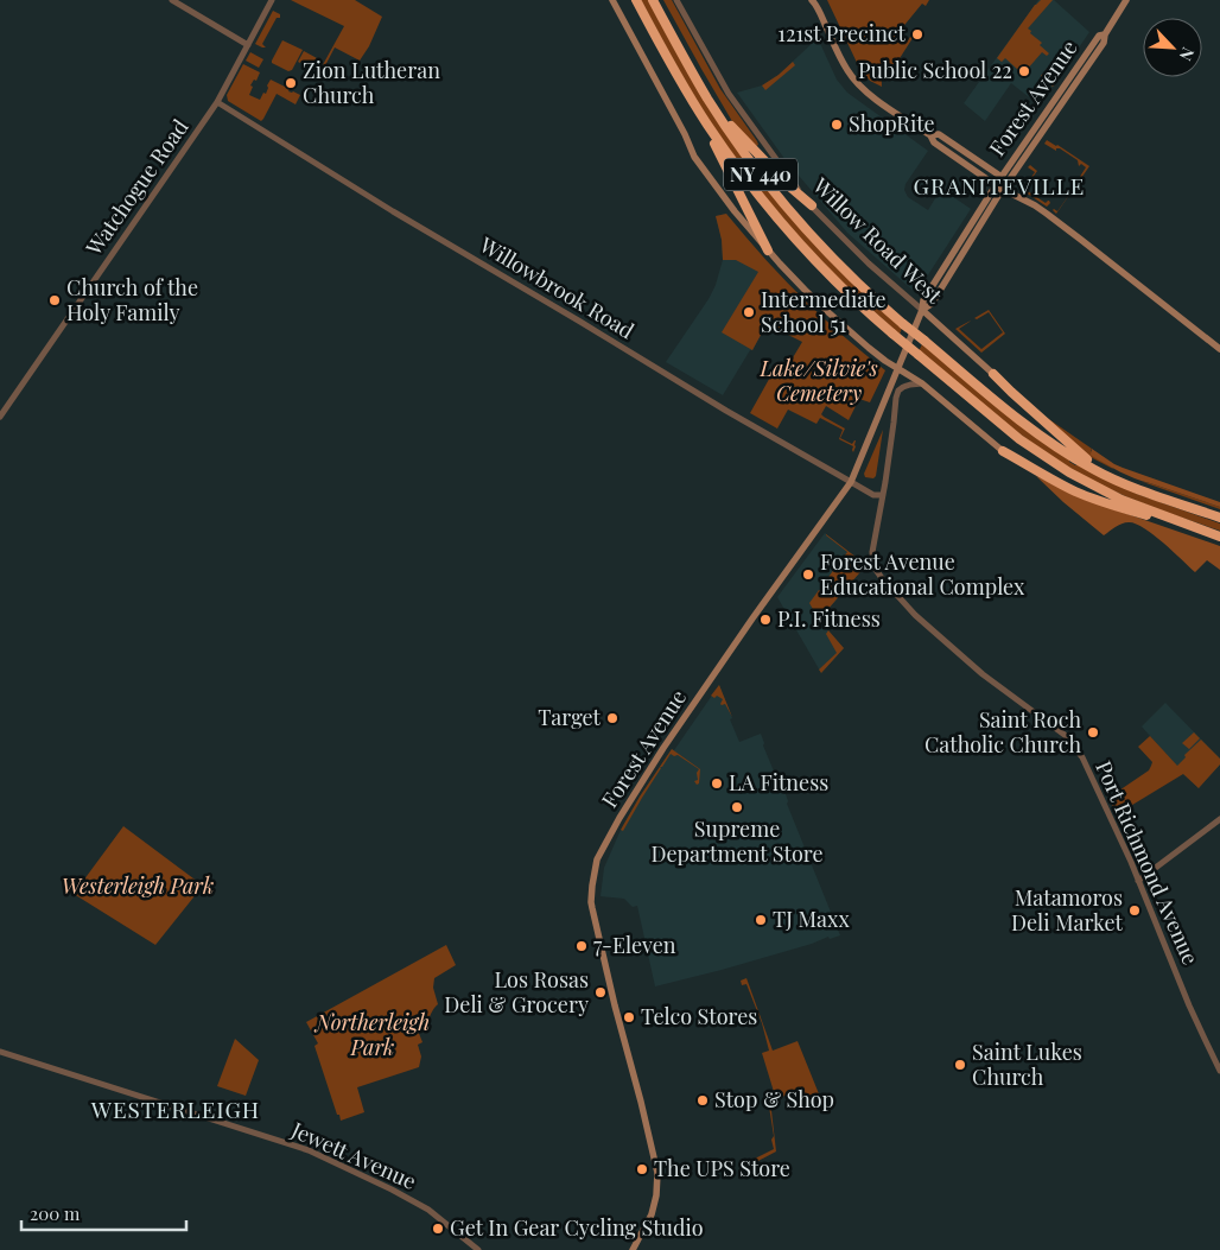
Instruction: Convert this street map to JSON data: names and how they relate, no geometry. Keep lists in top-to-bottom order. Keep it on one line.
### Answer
{"streets":{"highway":["NY 440"],"main road":["Forest Avenue","Willow Road West"],"street":["Watchogue Road","Willowbrook Road","Port Richmond Avenue","Jewett Avenue"]},"crossings":[["Forest Avenue","Willow Road West"],["Forest Avenue","Willowbrook Road"],["Watchogue Road","Willowbrook Road"],["Willowbrook Road","Port Richmond Avenue"]],"districts":["GRANITEVILLE","WESTERLEIGH"],"parks":["Lake/Silvie's Cemetery","Westerleigh Park","Northerleigh Park"],"places":["121st Precinct","Public School 22","Zion Lutheran Church","ShopRite","Church of the Holy Family","Intermediate School 51","Forest Avenue Educational Complex","P.I. Fitness","Target","Saint Roch Catholic Church","LA Fitness","Supreme Department Store","Matamoros Deli Market","TJ Maxx","7-Eleven","Los Rosas Deli & Grocery","Telco Stores","Saint Lukes Church","Stop & Shop","The UPS Store","Get In Gear Cycling Studio"],"scale_bar":"200 m","north":"bottom right"}
